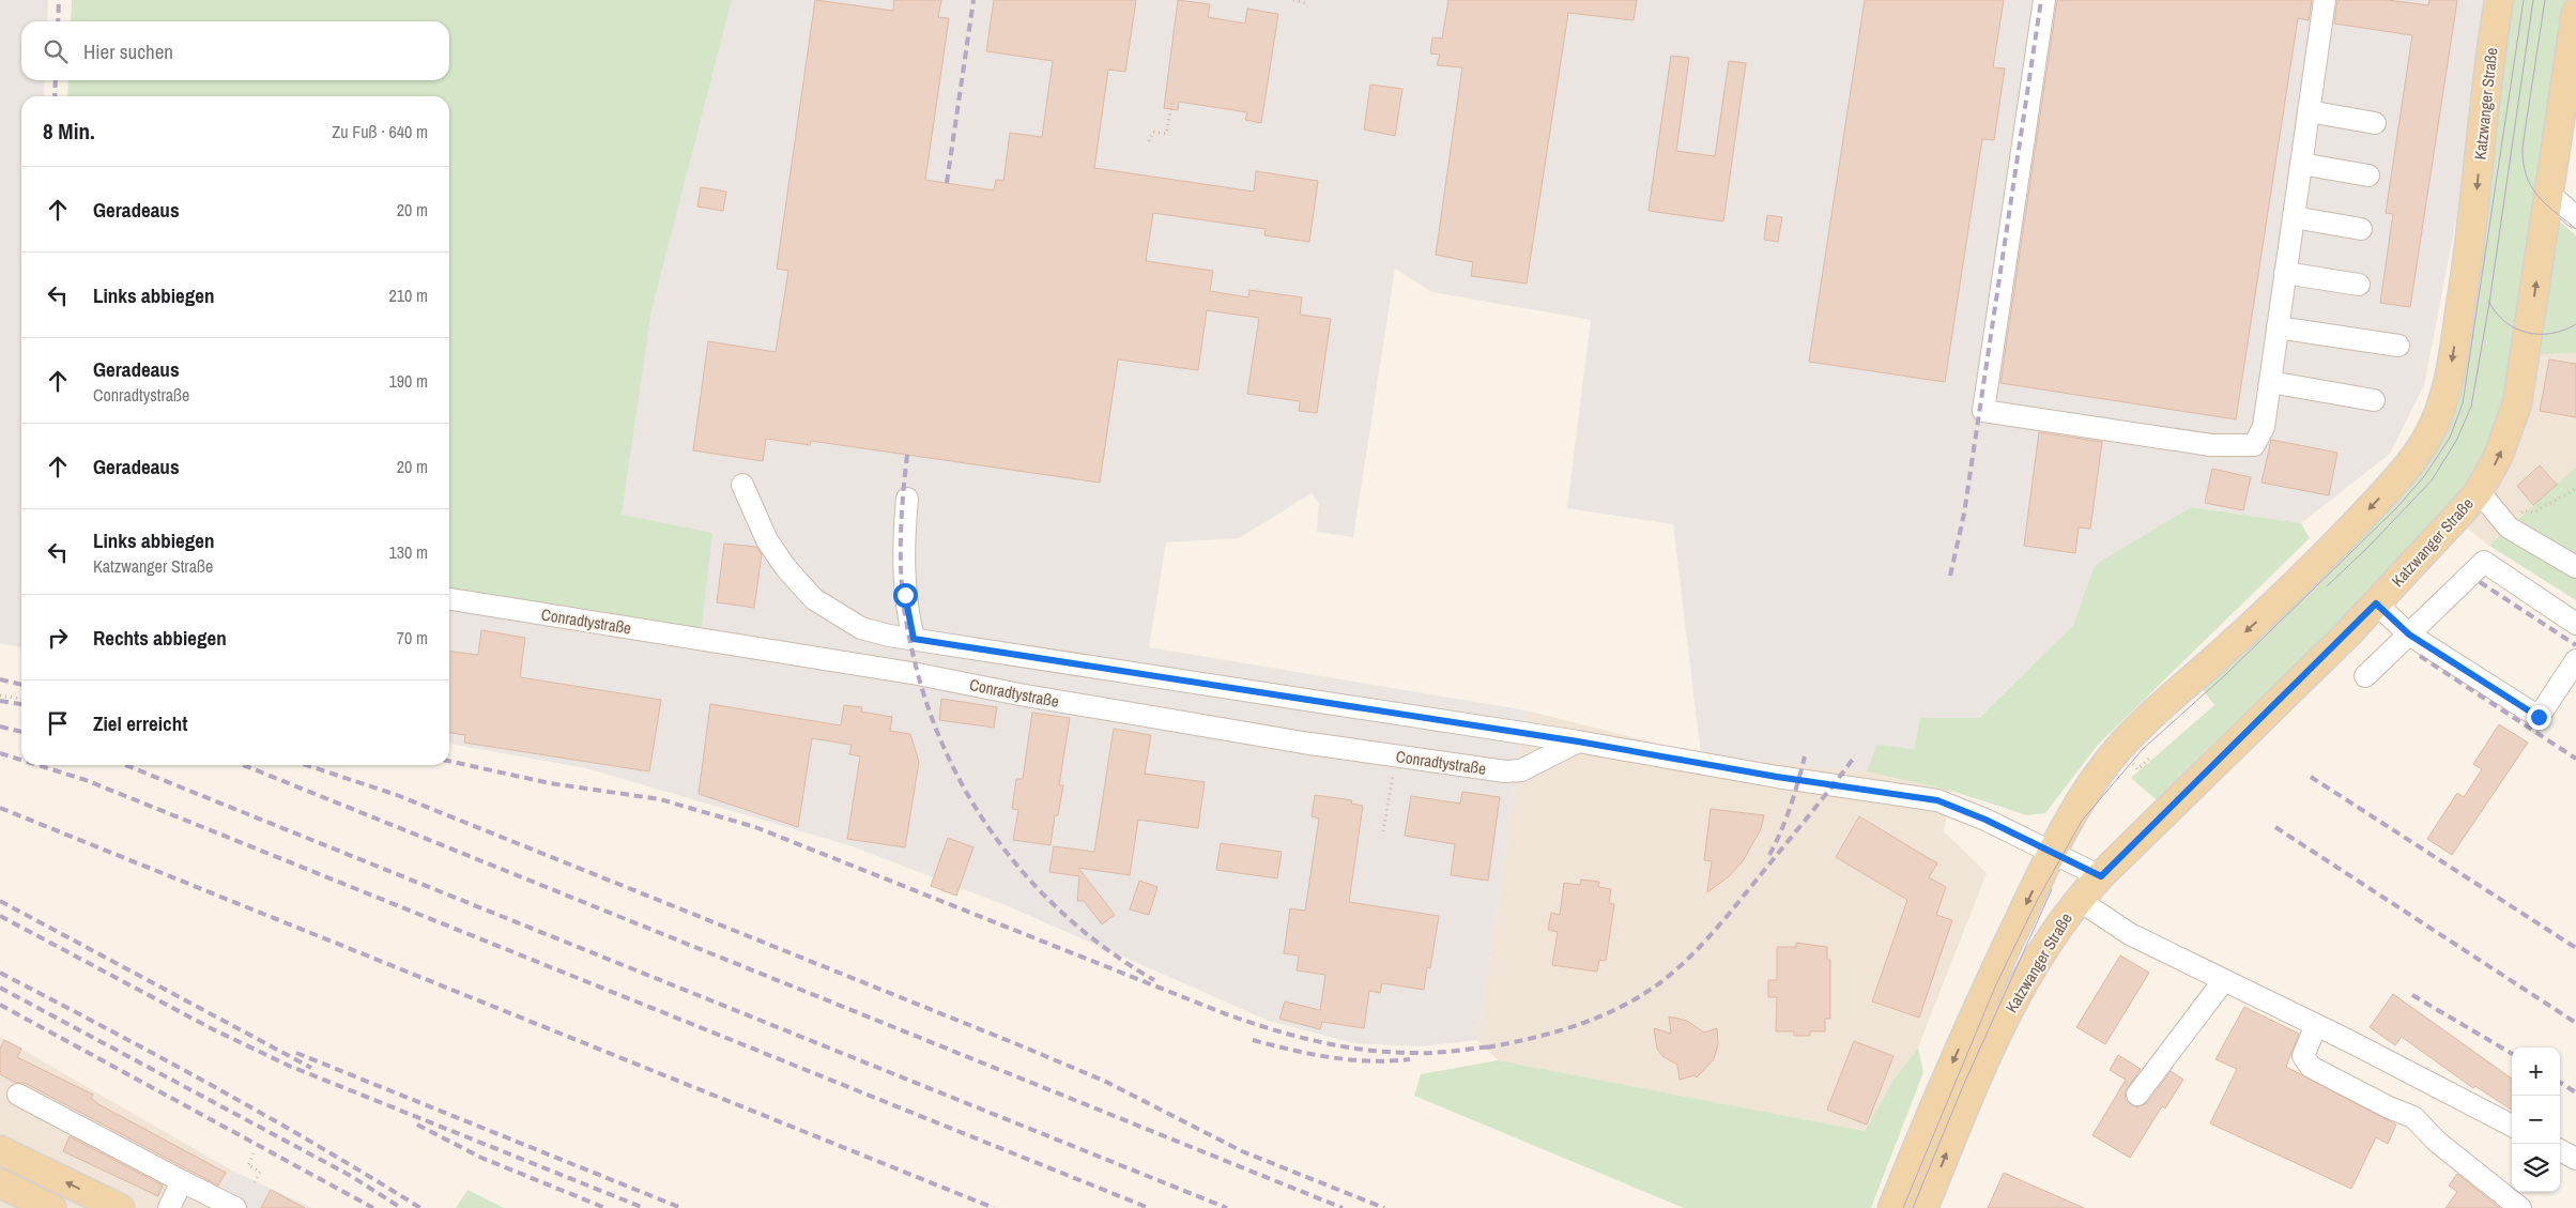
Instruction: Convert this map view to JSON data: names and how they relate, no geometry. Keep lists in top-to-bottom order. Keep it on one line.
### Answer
{"streets":{"main road":["Katzwanger Straße"],"street":["Conradtystraße"]},"page":{"search":"Hier suchen","heading":["8 Min.","Zu Fuß · 640 m"],"list":[["Geradeaus","20 m"],["Links abbiegen","210 m"],["Geradeaus","Conradtystraße","190 m"],["Geradeaus","20 m"],["Links abbiegen","Katzwanger Straße","130 m"],["Rechts abbiegen","70 m"],"Ziel erreicht"],"map_buttons":["+","−"]}}
